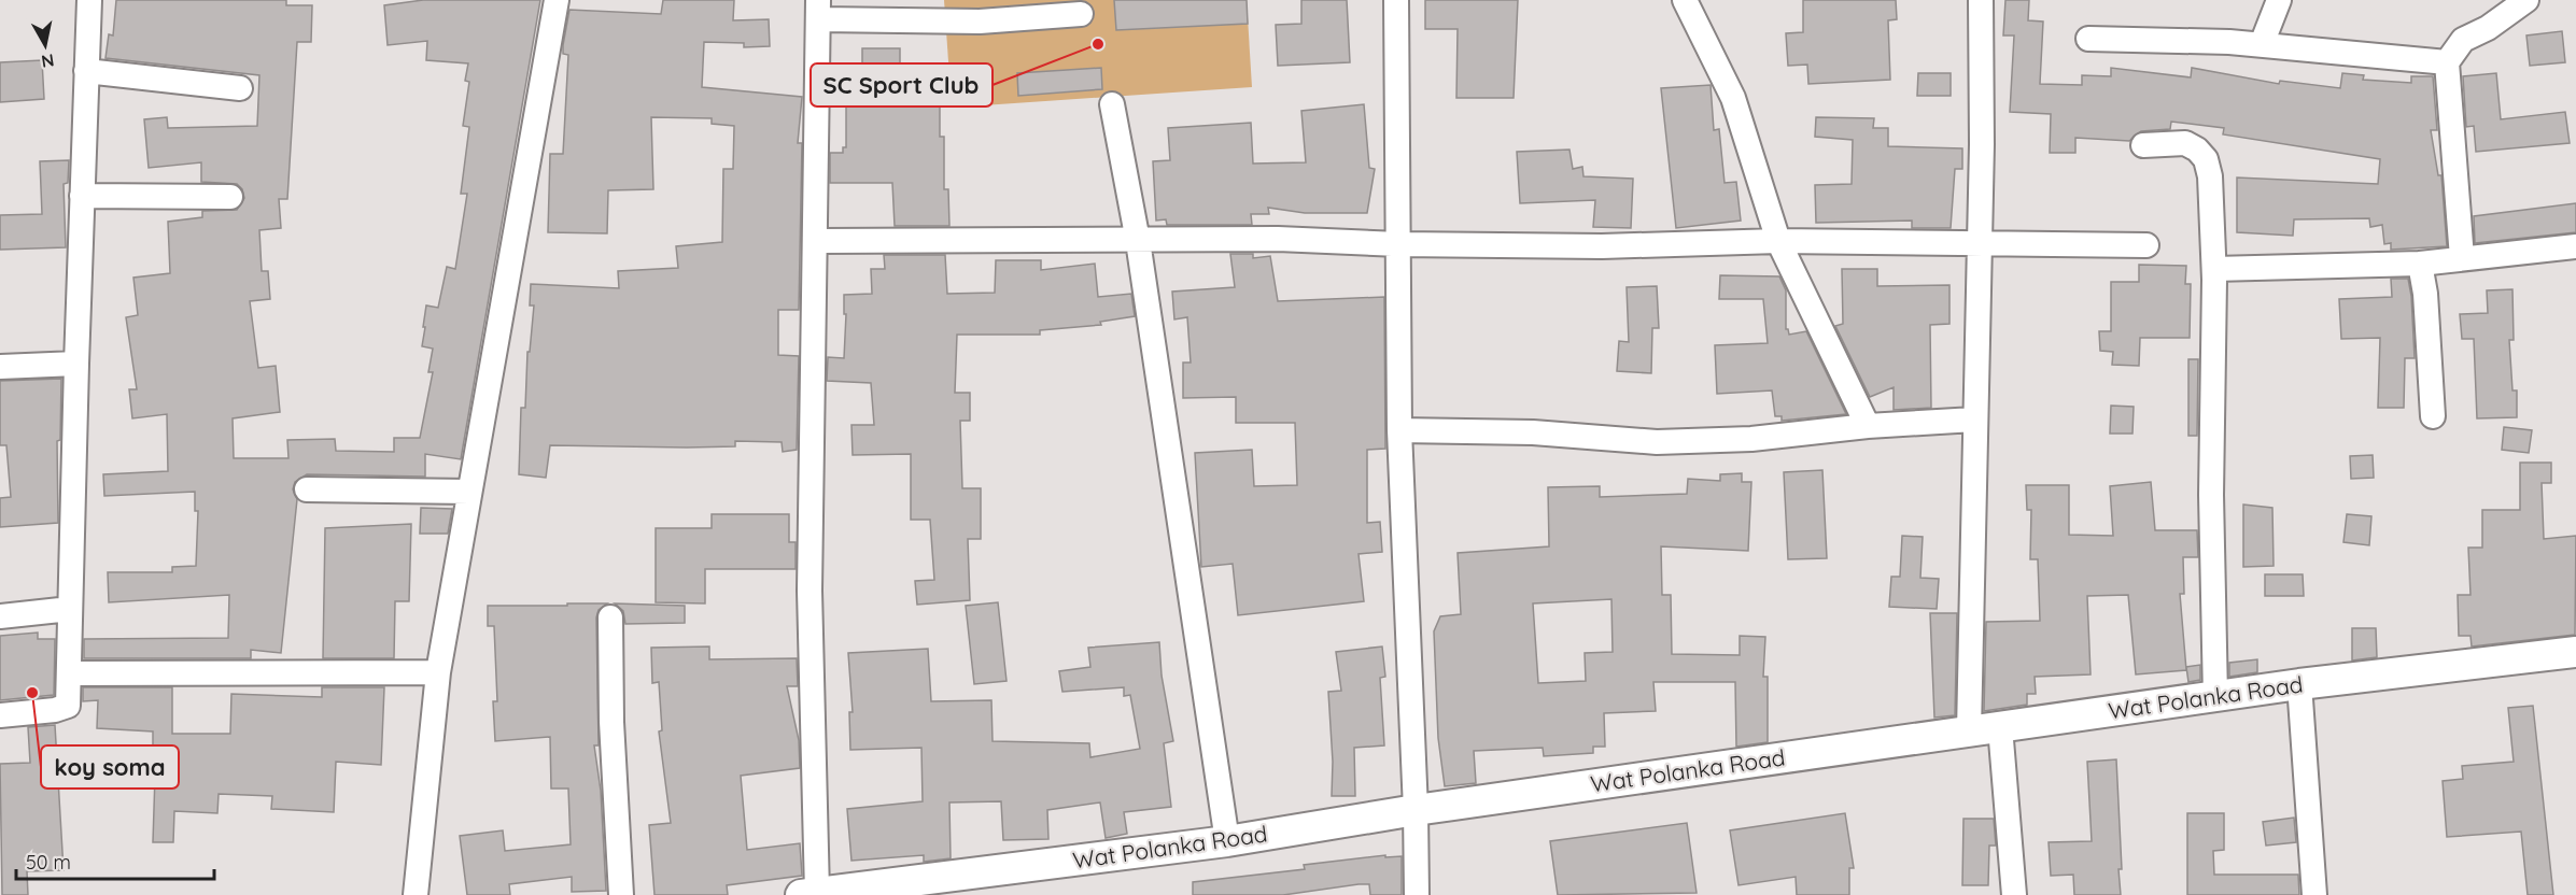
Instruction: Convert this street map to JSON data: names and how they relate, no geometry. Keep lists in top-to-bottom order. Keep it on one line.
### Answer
{"streets":{"street":["Wat Polanka Road"]},"places":["SC Sport Club","koy soma"],"scale_bar":"50 m","north":"bottom"}
